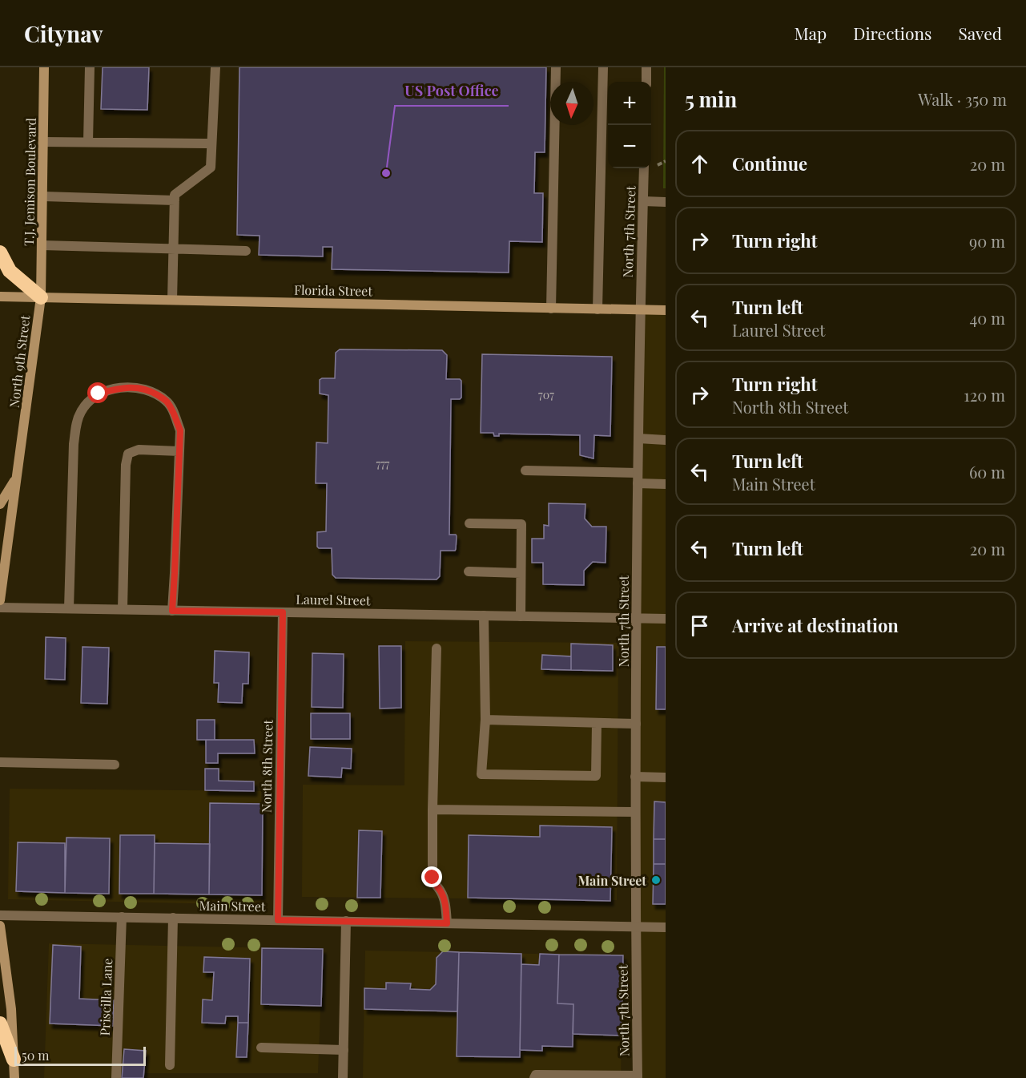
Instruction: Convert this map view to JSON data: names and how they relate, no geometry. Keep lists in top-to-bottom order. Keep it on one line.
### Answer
{"streets":{"main road":["T.J. Jemison Boulevard","Florida Street","North 9th Street"],"street":["North 7th Street","Laurel Street","North 8th Street","Main Street","Priscilla Lane"]},"crossings":[["T.J. Jemison Boulevard","Florida Street"],["T.J. Jemison Boulevard","North 9th Street"],["North 7th Street","Florida Street"],["North 7th Street","Laurel Street"],["North 7th Street","Main Street"],["Florida Street","North 9th Street"],["Laurel Street","North 8th Street"],["North 8th Street","Main Street"],["Main Street","Priscilla Lane"]],"places":["US Post Office","Main Street"],"house_numbers":["707","777"],"scale_bar":"50 m","north":"bottom","page":{"header":"Citynav","nav":["Map","Directions","Saved"],"heading":["5 min","Walk · 350 m"],"map_buttons":["+","−"],"list":[["Continue","20 m"],["Turn right","90 m"],["Turn left","Laurel Street","40 m"],["Turn right","North 8th Street","120 m"],["Turn left","Main Street","60 m"],["Turn left","20 m"],"Arrive at destination"],"scale":"50 m"}}
